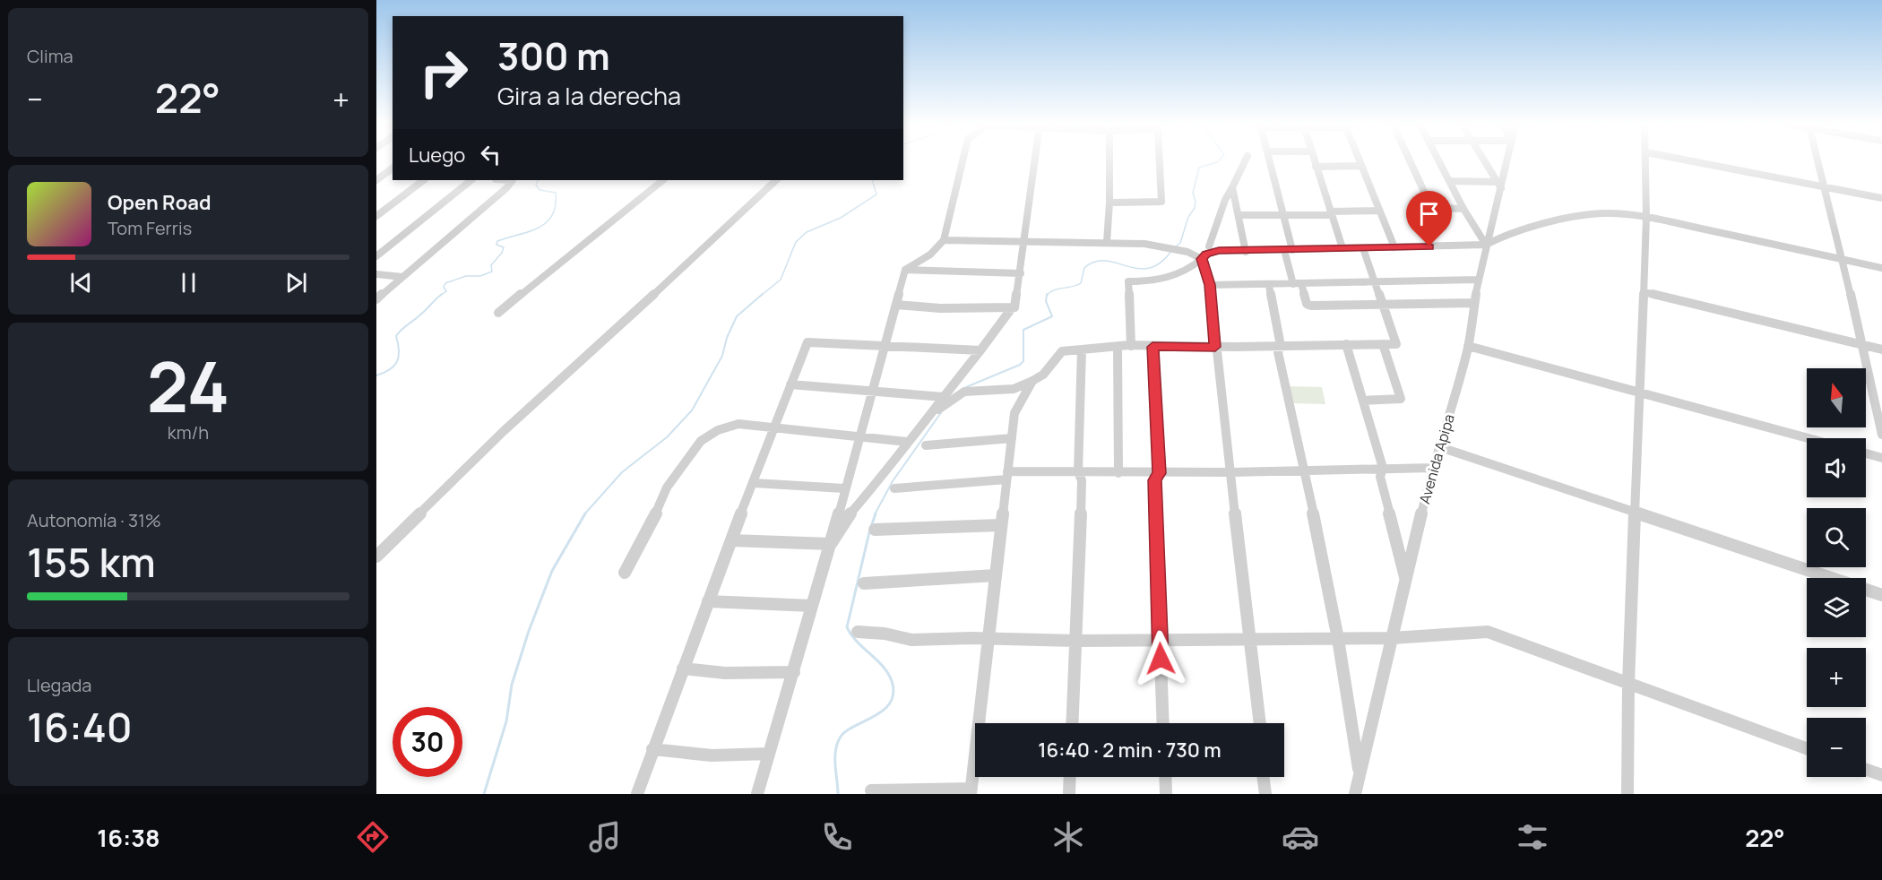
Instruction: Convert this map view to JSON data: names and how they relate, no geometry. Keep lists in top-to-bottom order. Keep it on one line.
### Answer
{"streets":{"street":["Avenida Apipa"]},"north":"top","page":{"tile":["Clima",["24","km/h"],["Autonomía · 31%","155 km"],["Llegada","16:40"]],"turn":["300 m","Gira a la derecha"],"heat":["−","22°","+"],"then":"Luego","song":["Open Road","Tom Ferris"],"map_buttons":["+","−"],"limit":"30","trip":"16:40 · 2 min · 730 m","tabs":["16:38","22°"]}}
